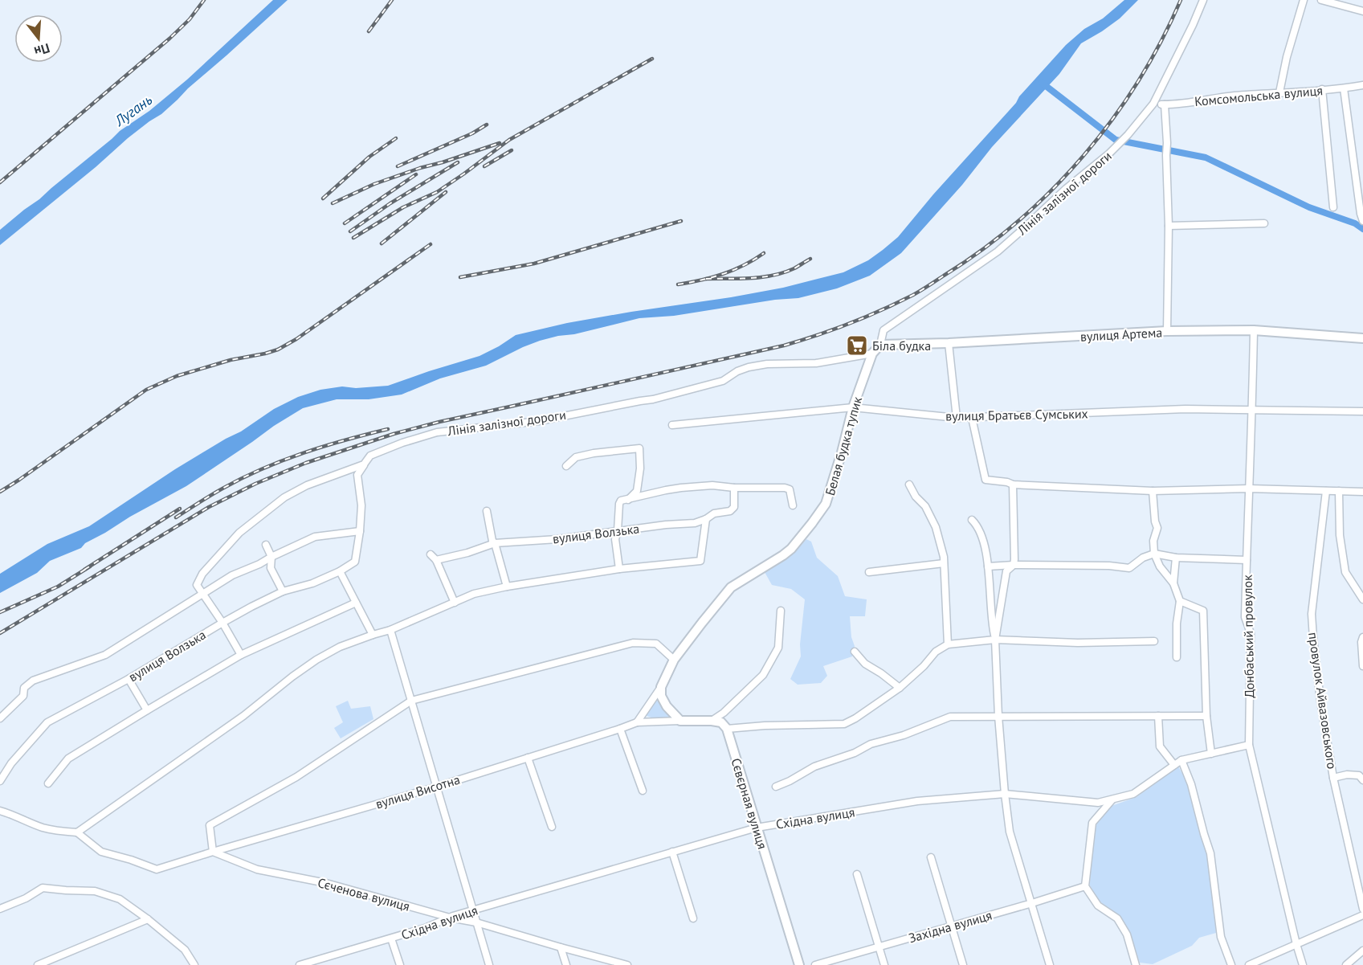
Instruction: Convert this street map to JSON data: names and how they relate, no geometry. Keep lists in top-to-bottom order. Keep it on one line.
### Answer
{"streets":{"street":["Комсомольська вулиця","Лінія залізної дороги","вулиця Артема","вулиця Братьєв Сумських","Белая будка тупик","вулиця Волзька","Донбаський провулок","провулок Айвазовського","вулиця Висотна","Сєвєрная вулиця","Східна вулиця","Сєченова вулиця","Західна вулиця"]},"crossings":[["Комсомольська вулиця","Лінія залізної дороги"],["Лінія залізної дороги","вулиця Артема"],["Лінія залізної дороги","Белая будка тупик"],["вулиця Артема","Белая будка тупик"],["вулиця Артема","Донбаський провулок"],["вулиця Братьєв Сумських","Белая будка тупик"],["вулиця Братьєв Сумських","Донбаський провулок"],["Донбаський провулок","Східна вулиця"],["вулиця Висотна","Сєченова вулиця"],["Сєвєрная вулиця","Східна вулиця"],["Східна вулиця","Сєченова вулиця"]],"water":["Лугань"],"places":{"supermarket":["Біла будка"]},"north":"bottom"}
